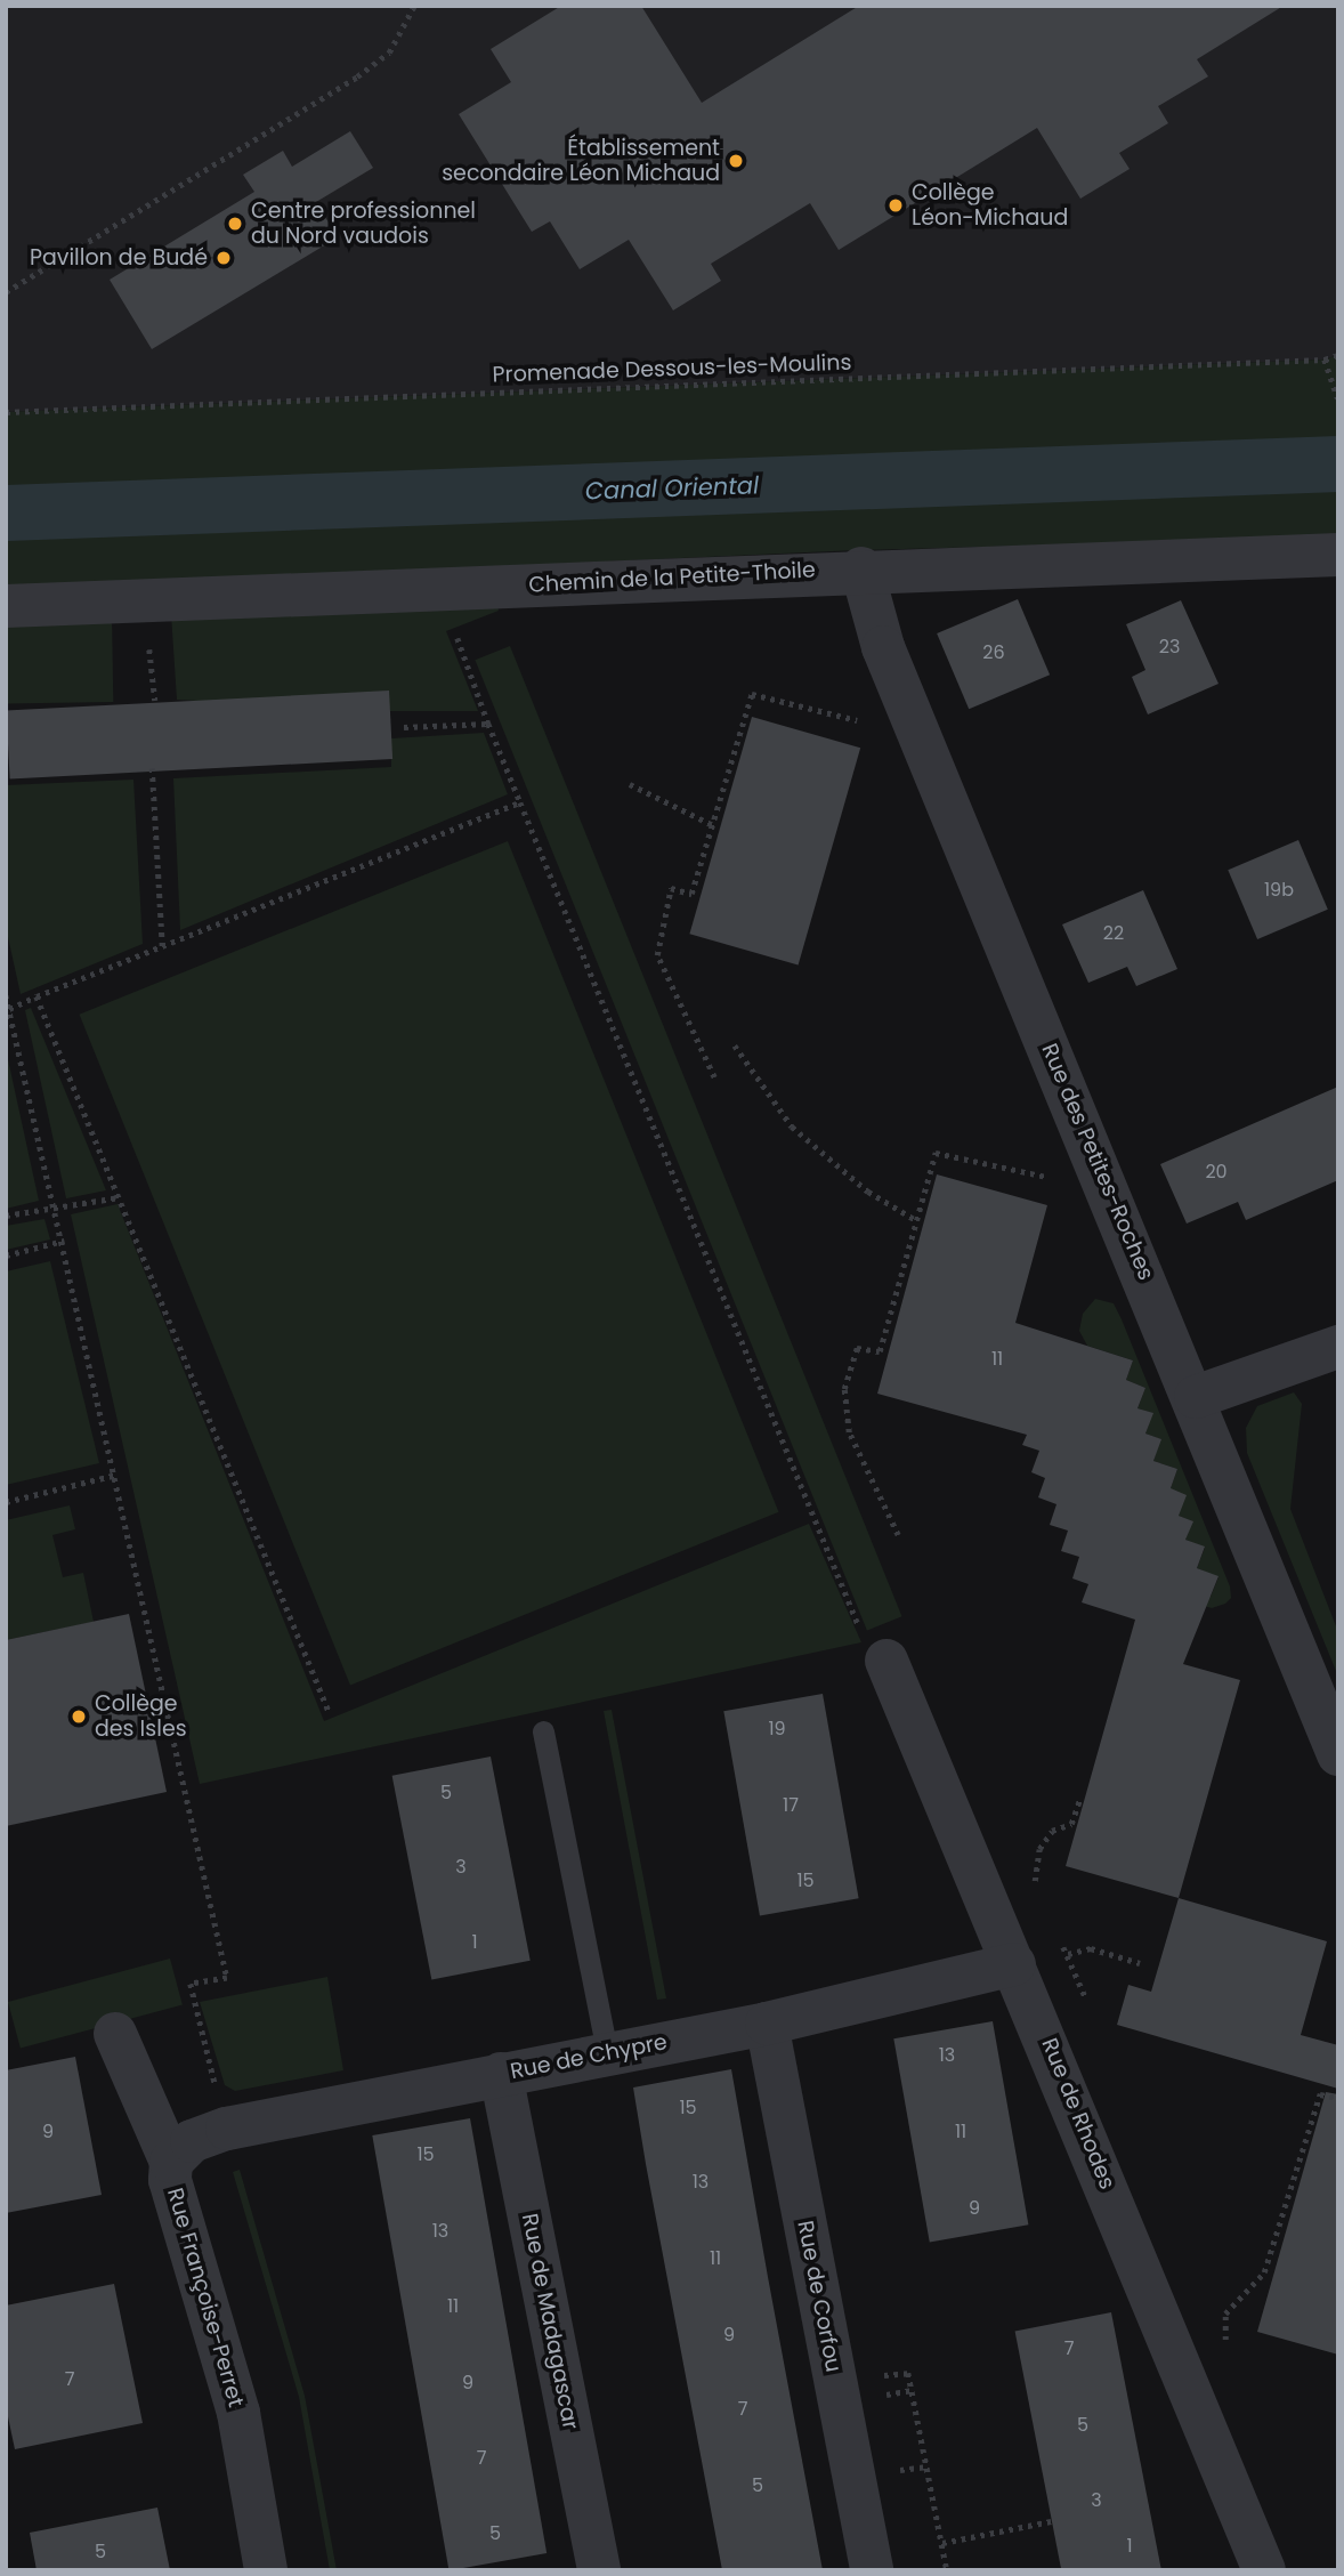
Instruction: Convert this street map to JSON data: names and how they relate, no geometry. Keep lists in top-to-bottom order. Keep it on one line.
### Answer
{"streets":{"street":["Chemin de la Petite-Thoile","Rue des Petites-Roches","Rue de Chypre","Rue de Rhodes","Rue de Corfou","Rue Françoise-Perret","Rue de Madagascar"],"path":["Promenade Dessous-les-Moulins"]},"crossings":[["Chemin de la Petite-Thoile","Rue des Petites-Roches"],["Rue de Chypre","Rue de Rhodes"],["Rue de Chypre","Rue de Corfou"],["Rue de Chypre","Rue Françoise-Perret"],["Rue de Chypre","Rue de Madagascar"]],"water":["Canal Oriental"],"places":["Établissement secondaire Léon Michaud","Collège Léon-Michaud","Centre professionnel du Nord vaudois","Pavillon de Budé","Collège des Isles"],"house_numbers":["23","26","19b","22","20","11","19","5","17","3","15","1","13","15","9","11","15","13","9","13","11","11","9","7","7","9","7","5","7","5","3","5","1","5"]}
